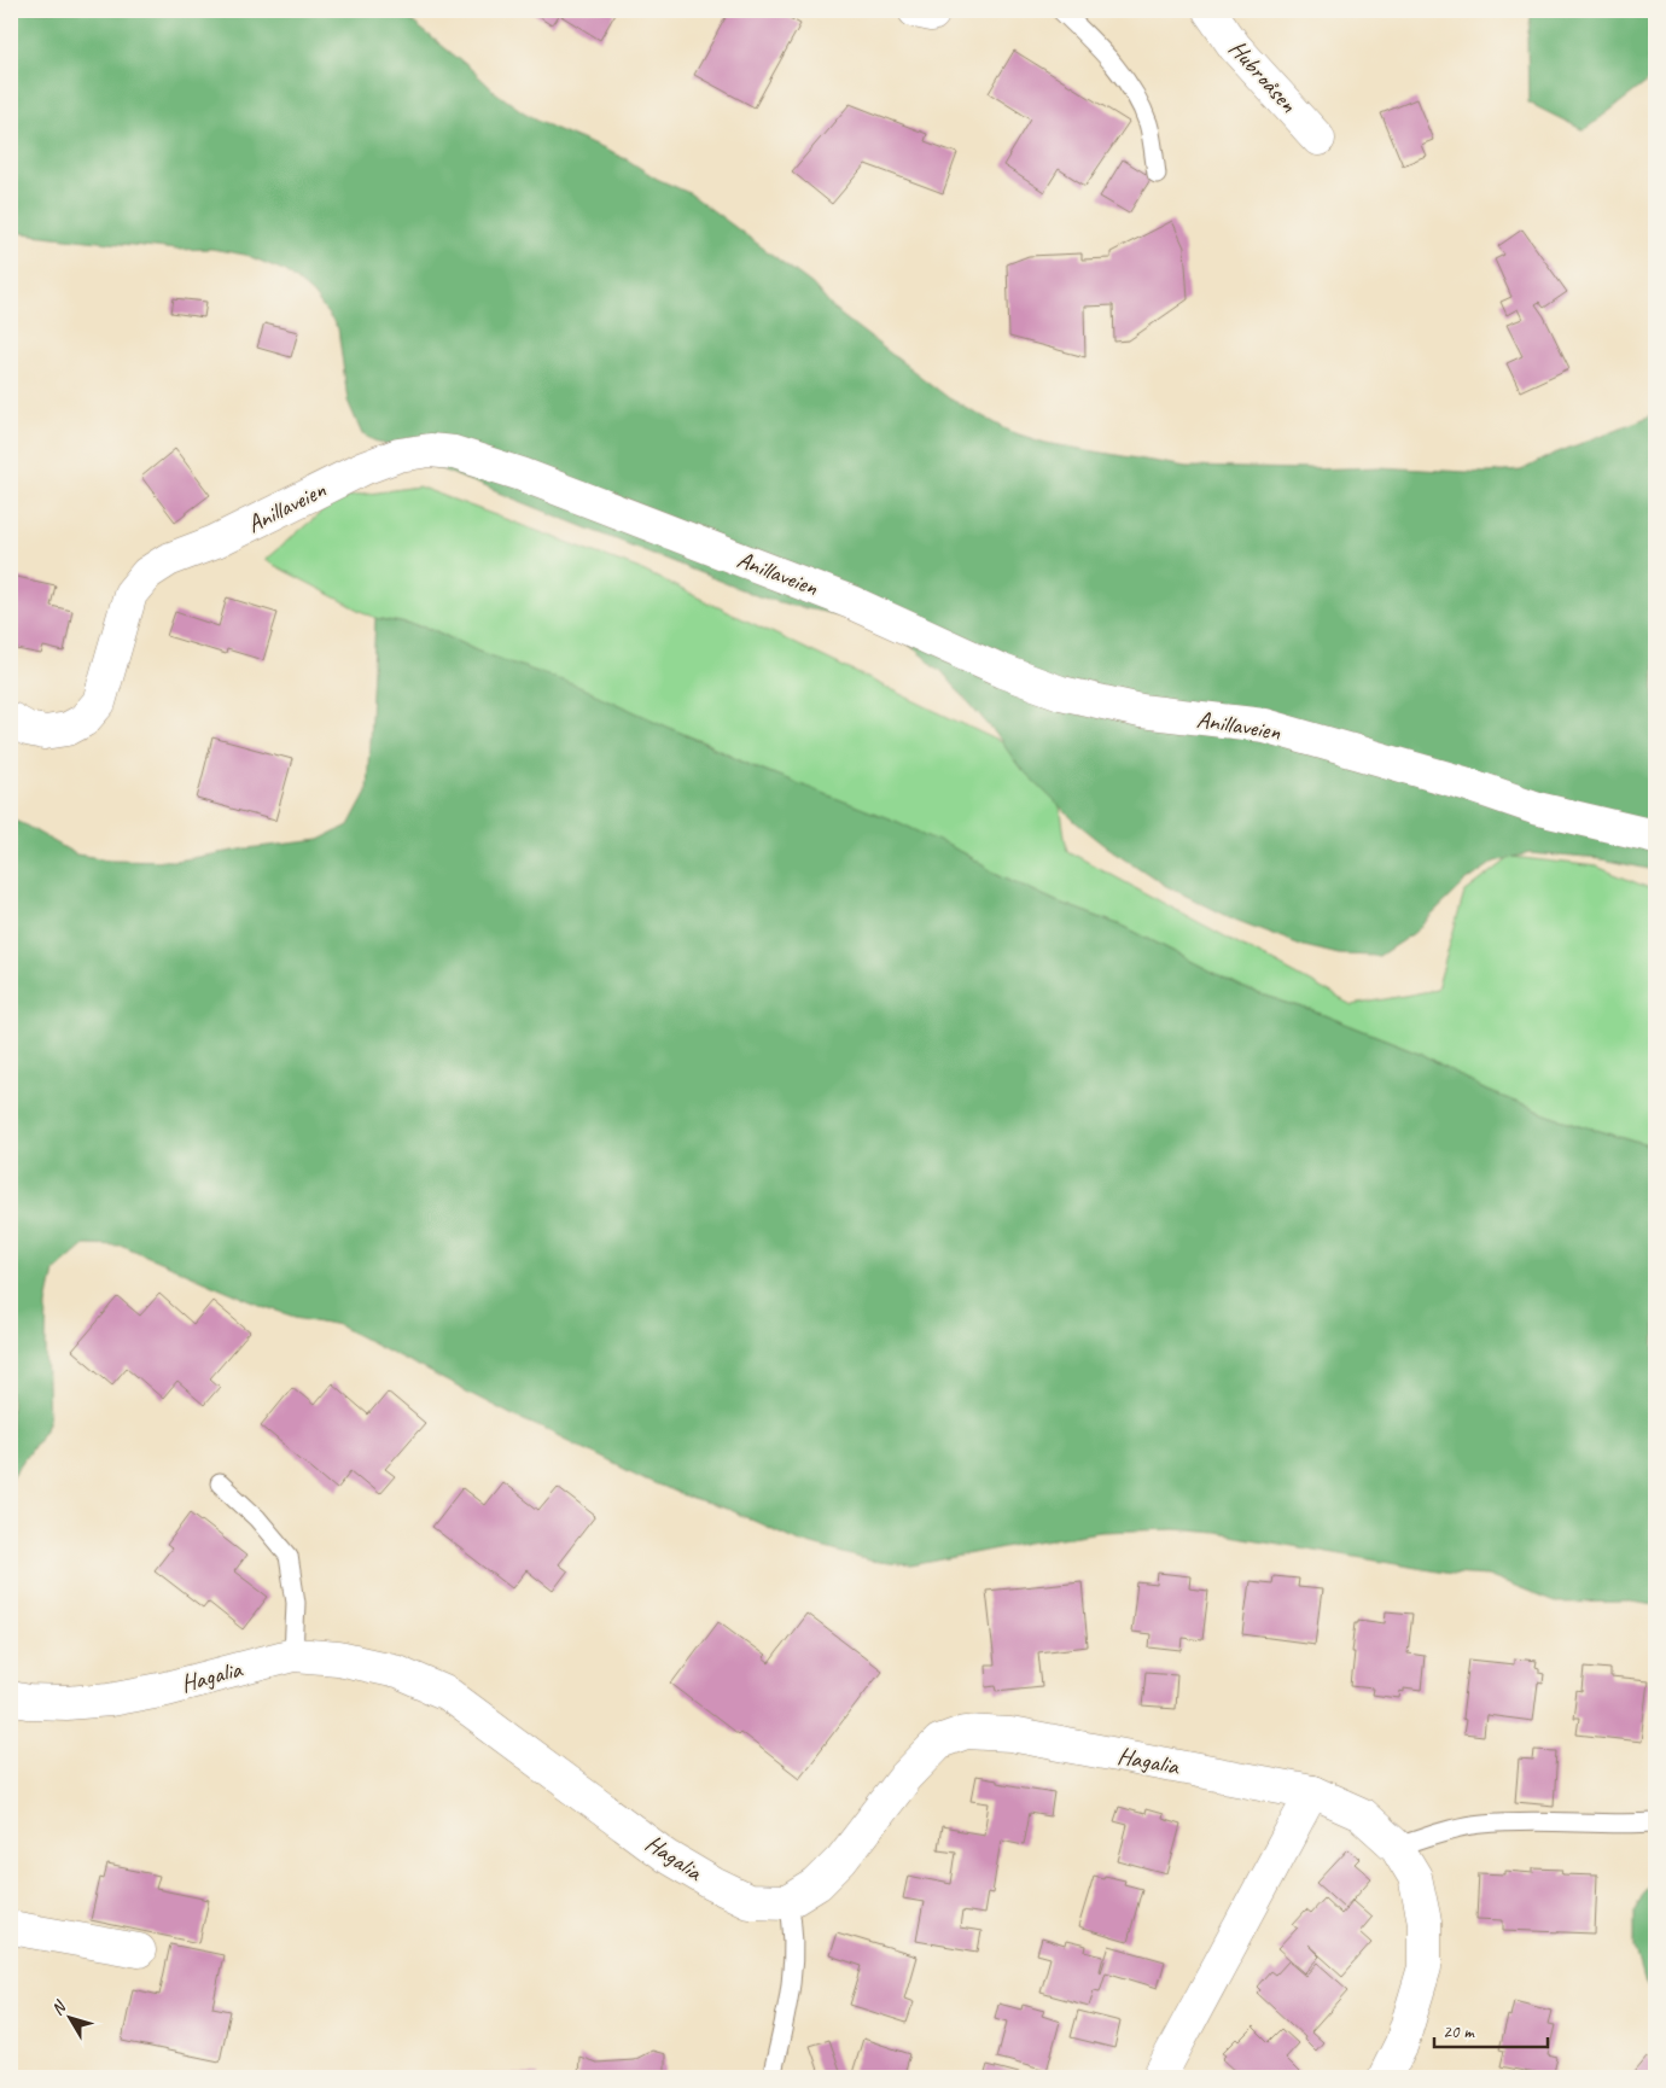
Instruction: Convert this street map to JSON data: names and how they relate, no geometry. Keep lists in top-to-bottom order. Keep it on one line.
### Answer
{"streets":{"street":["Hubroåsen","Anillaveien","Hagalia"]},"scale_bar":"20 m","north":"top left"}
